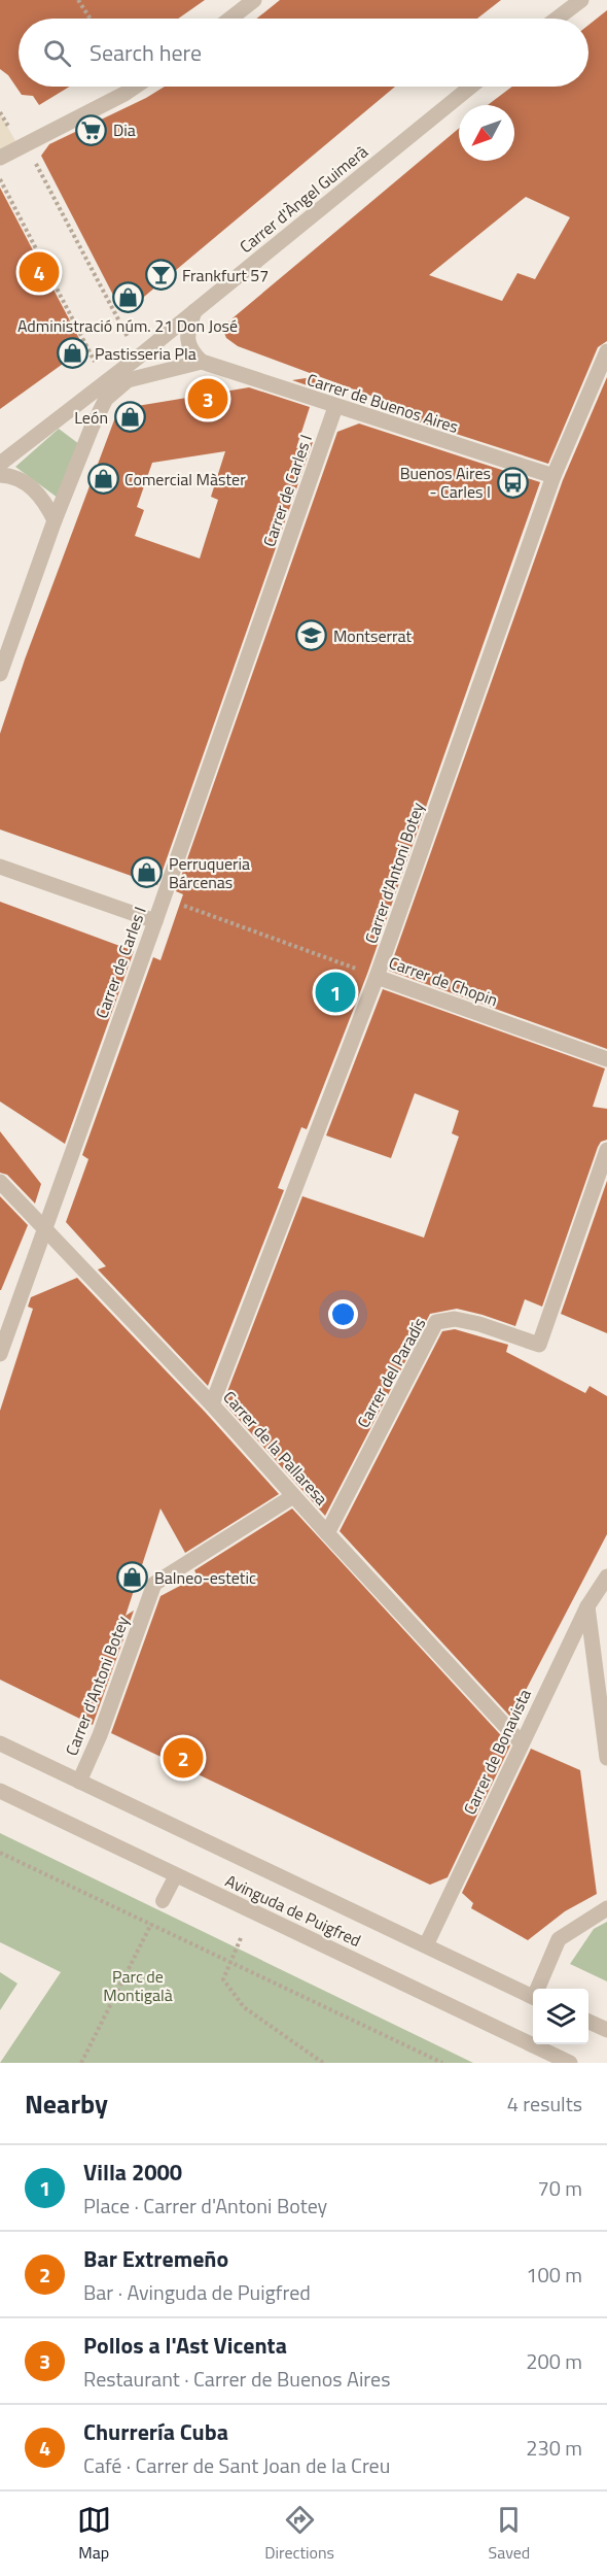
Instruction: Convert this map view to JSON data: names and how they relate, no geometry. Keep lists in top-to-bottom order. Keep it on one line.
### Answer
{"streets":{"street":["Carrer d'Àngel Guimerà","Carrer de Buenos Aires","Carrer de Carles I","Carrer d'Antoni Botey","Carrer de Chopin","Carrer del Paradís","Carrer de la Pallaresa","Carrer de Bonavista","Avinguda de Puigfred"]},"crossings":[["Carrer de Buenos Aires","Carrer de Carles I"],["Carrer de Buenos Aires","Carrer d'Antoni Botey"],["Carrer de Carles I","Carrer de Chopin"],["Carrer de Carles I","Carrer de la Pallaresa"],["Carrer d'Antoni Botey","Carrer de Chopin"],["Carrer d'Antoni Botey","Carrer de la Pallaresa"],["Carrer d'Antoni Botey","Avinguda de Puigfred"],["Carrer del Paradís","Carrer de la Pallaresa"],["Carrer de la Pallaresa","Carrer de Bonavista"],["Carrer de Bonavista","Avinguda de Puigfred"]],"parks":["Parc de Montigalà"],"places":{"supermarket":["Dia"],"bar":["Frankfurt 57"],"shop":["Administració núm. 21 Don José","Pastisseria Pla","León","Comercial Màster","Perruqueria Bárcenas","Balneo-estetic"],"bus stop":["Buenos Aires - Carles I"],"school or university":["Montserrat"]},"north":"bottom left","page":{"search":"Search here","pins":["4","3","1","2"],"heading":["Nearby","4 results"],"list":[{"mark":"1","name":"Villa 2000","note":"Place · Carrer d'Antoni Botey","value":"70 m"},{"mark":"2","name":"Bar Extremeño","note":"Bar · Avinguda de Puigfred","value":"100 m"},{"mark":"3","name":"Pollos a l'Ast Vicenta","note":"Restaurant · Carrer de Buenos Aires","value":"200 m"},{"mark":"4","name":"Churrería Cuba","note":"Café · Carrer de Sant Joan de la Creu","value":"230 m"}],"nav":["Map","Directions","Saved"]}}
